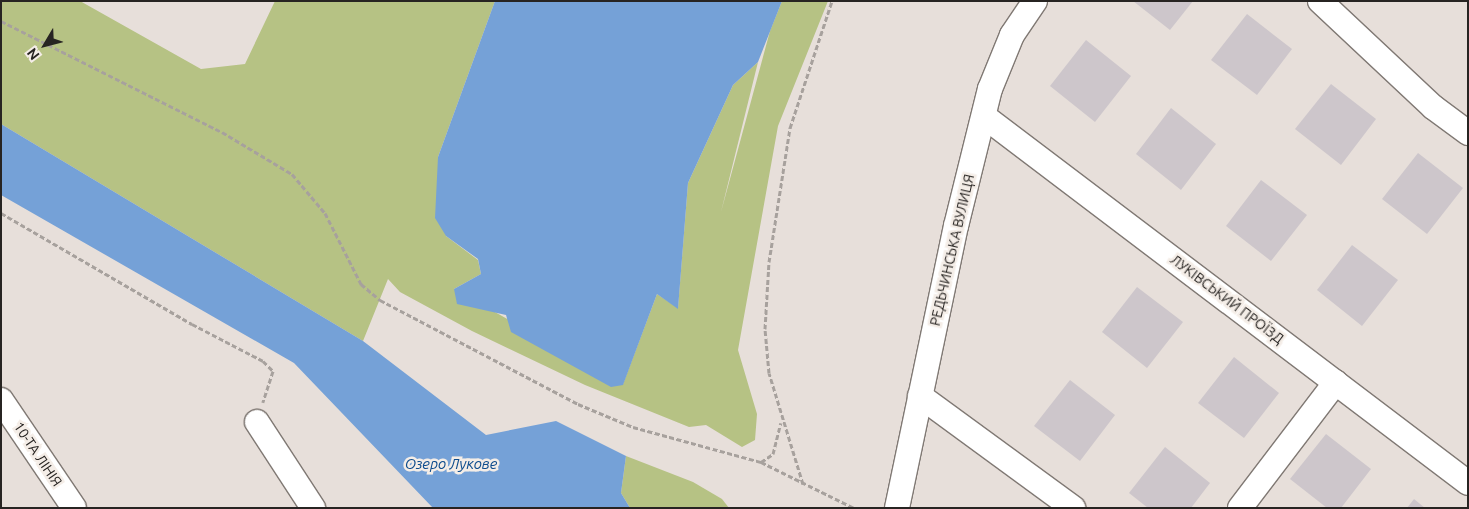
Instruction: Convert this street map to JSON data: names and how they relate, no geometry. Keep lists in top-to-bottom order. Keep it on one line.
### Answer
{"streets":{"street":["РЕДЬЧИНСЬКА ВУЛИЦЯ","ЛУКІВСЬКИЙ ПРОЇЗД","10-ТА ЛІНІЯ"]},"crossings":[["РЕДЬЧИНСЬКА ВУЛИЦЯ","ЛУКІВСЬКИЙ ПРОЇЗД"]],"water":["Озеро Лукове"],"north":"bottom left"}
